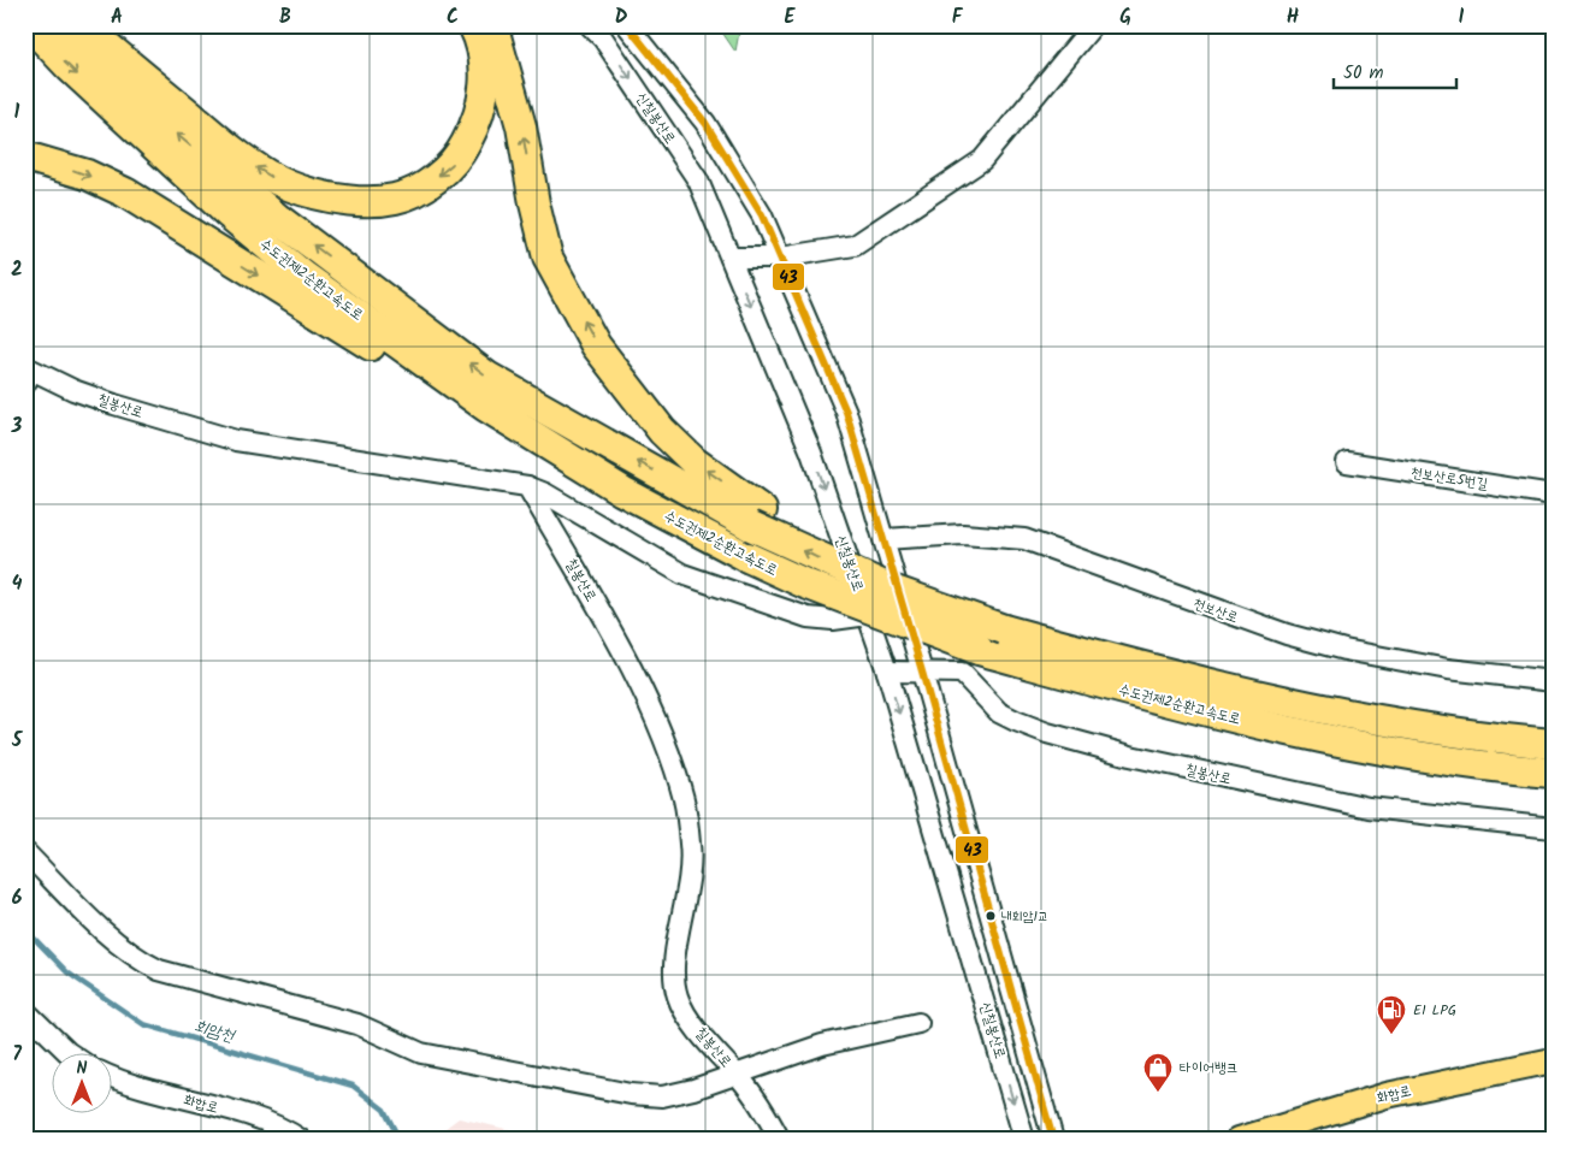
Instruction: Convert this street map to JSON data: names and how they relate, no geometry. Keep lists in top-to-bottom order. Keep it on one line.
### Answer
{"streets":{"highway":["수도권제2순환고속도로"],"main road":["화합로"],"street":["신칠봉산로","칠봉산로","천보산로5번길","천보산로"]},"crossings":[["신칠봉산로","칠봉산로"],["신칠봉산로","천보산로"]],"water":["회암천"],"places":{"other":["내회암1교"],"fuel station":["E1 LPG"],"shop":["타이어뱅크"]},"lines":["transit line 43"],"scale_bar":"50 m","north":"top","grid":{"columns":["A","B","C","D","E","F","G","H","I"],"rows":["1","2","3","4","5","6","7"]}}
